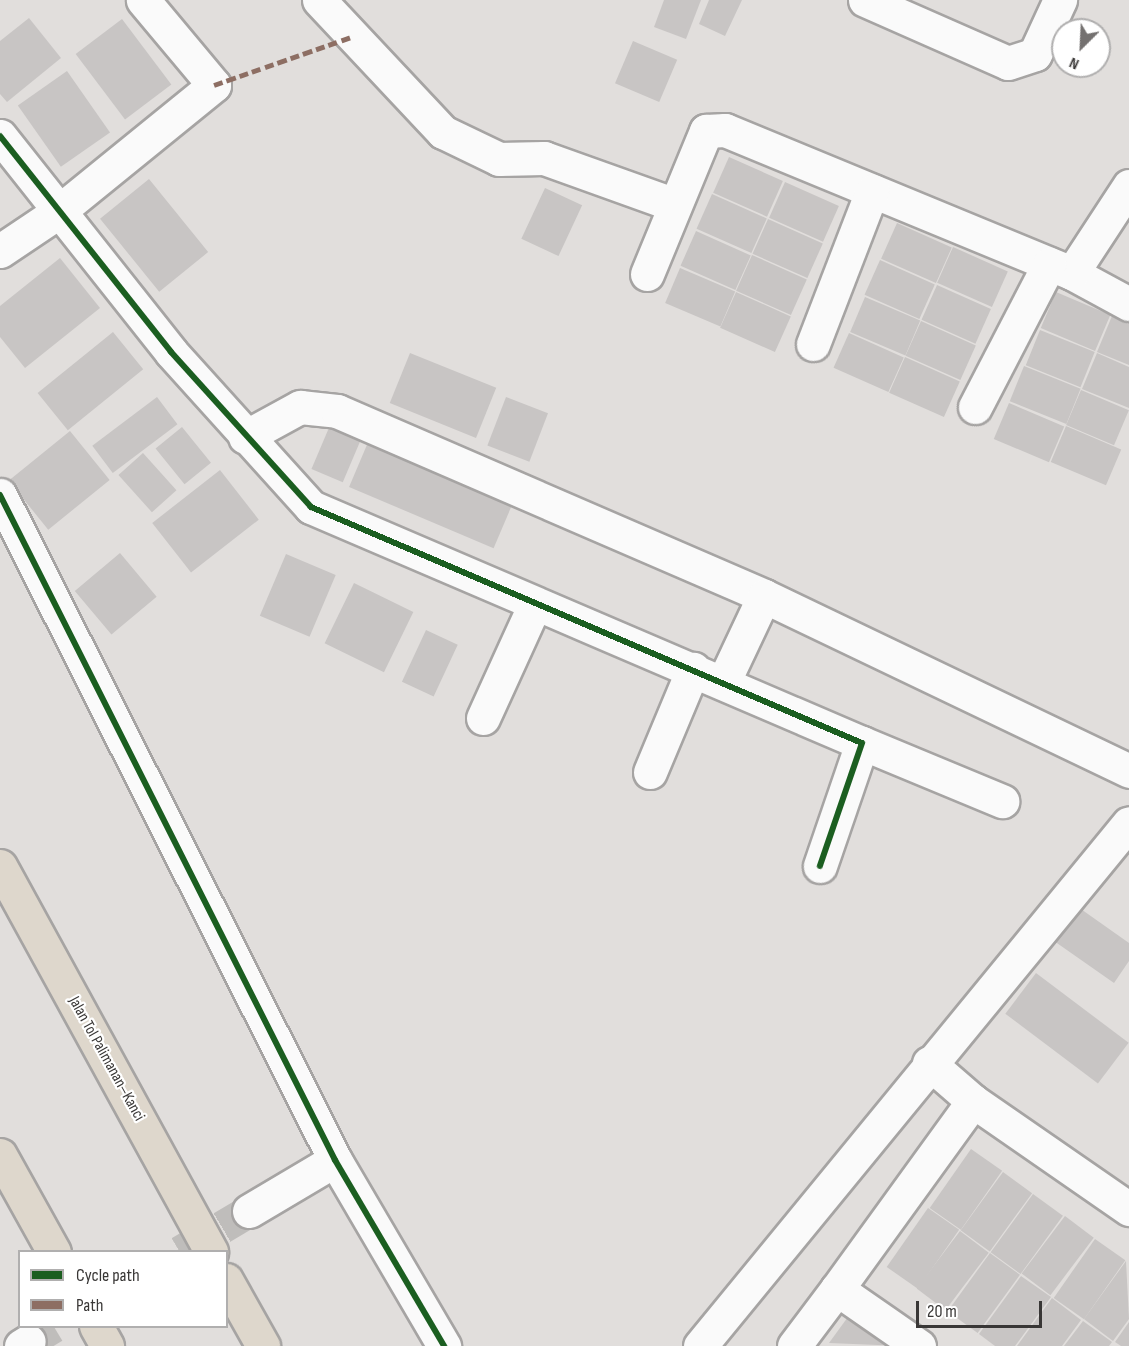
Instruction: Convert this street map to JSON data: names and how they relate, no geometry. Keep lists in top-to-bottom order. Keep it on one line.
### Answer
{"streets":{"highway":["Jalan Tol Palimanan–Kanci"]},"legend":["Cycle path","Path"],"scale_bar":"20 m","north":"bottom left"}
